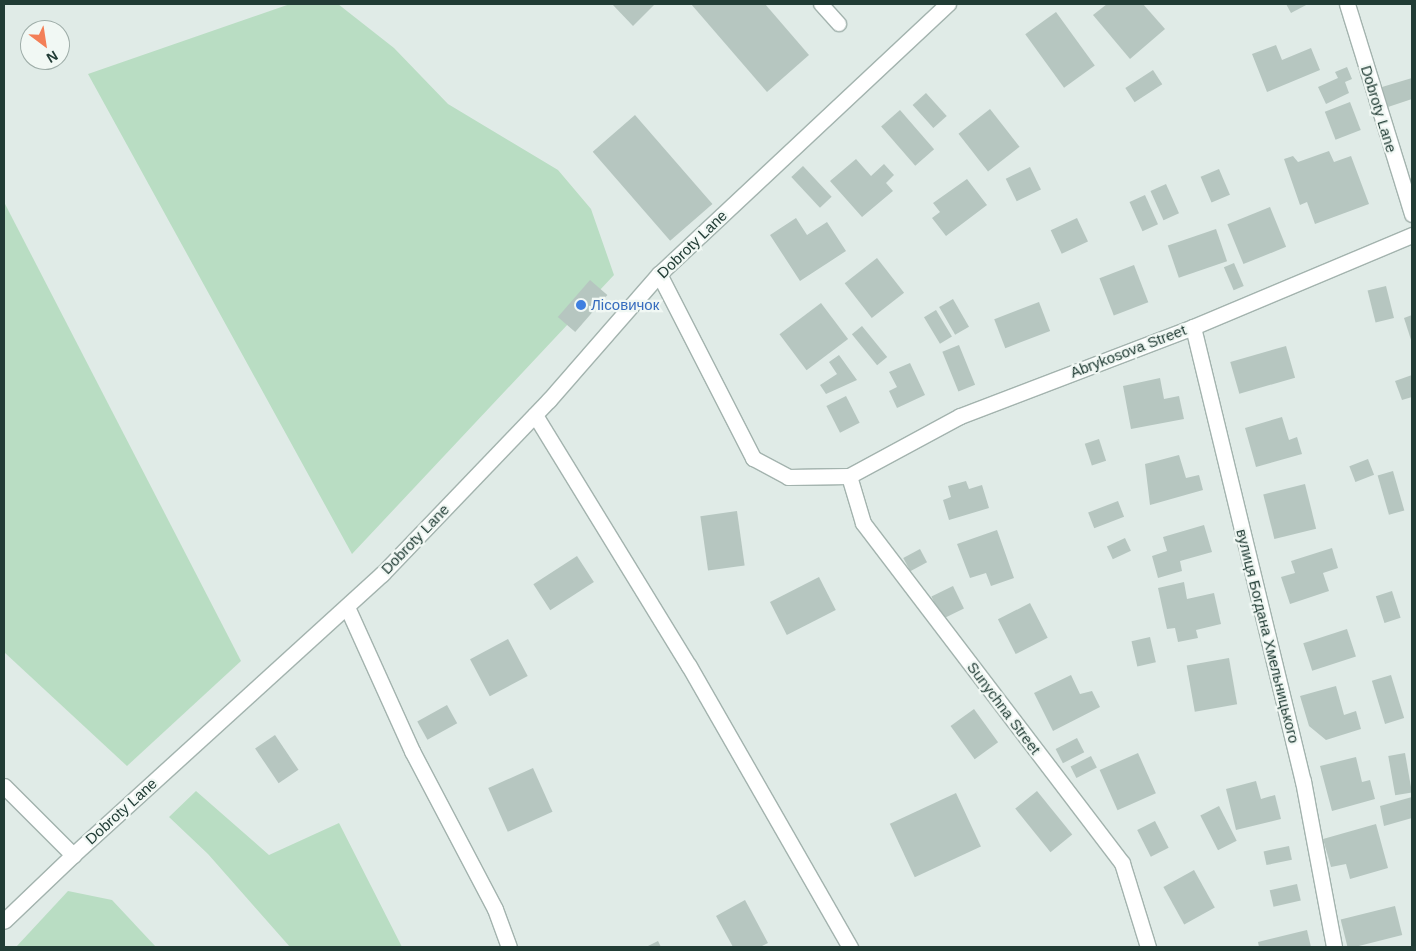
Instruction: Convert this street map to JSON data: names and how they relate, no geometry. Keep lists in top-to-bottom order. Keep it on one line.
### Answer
{"streets":{"street":["Dobroty Lane","Abrykosova Street","вулиця Богдана Хмельницького","Sunychna Street"]},"crossings":[["Abrykosova Street","вулиця Богдана Хмельницького"],["Abrykosova Street","Sunychna Street"]],"places":["Лісовичок"],"north":"bottom right"}
